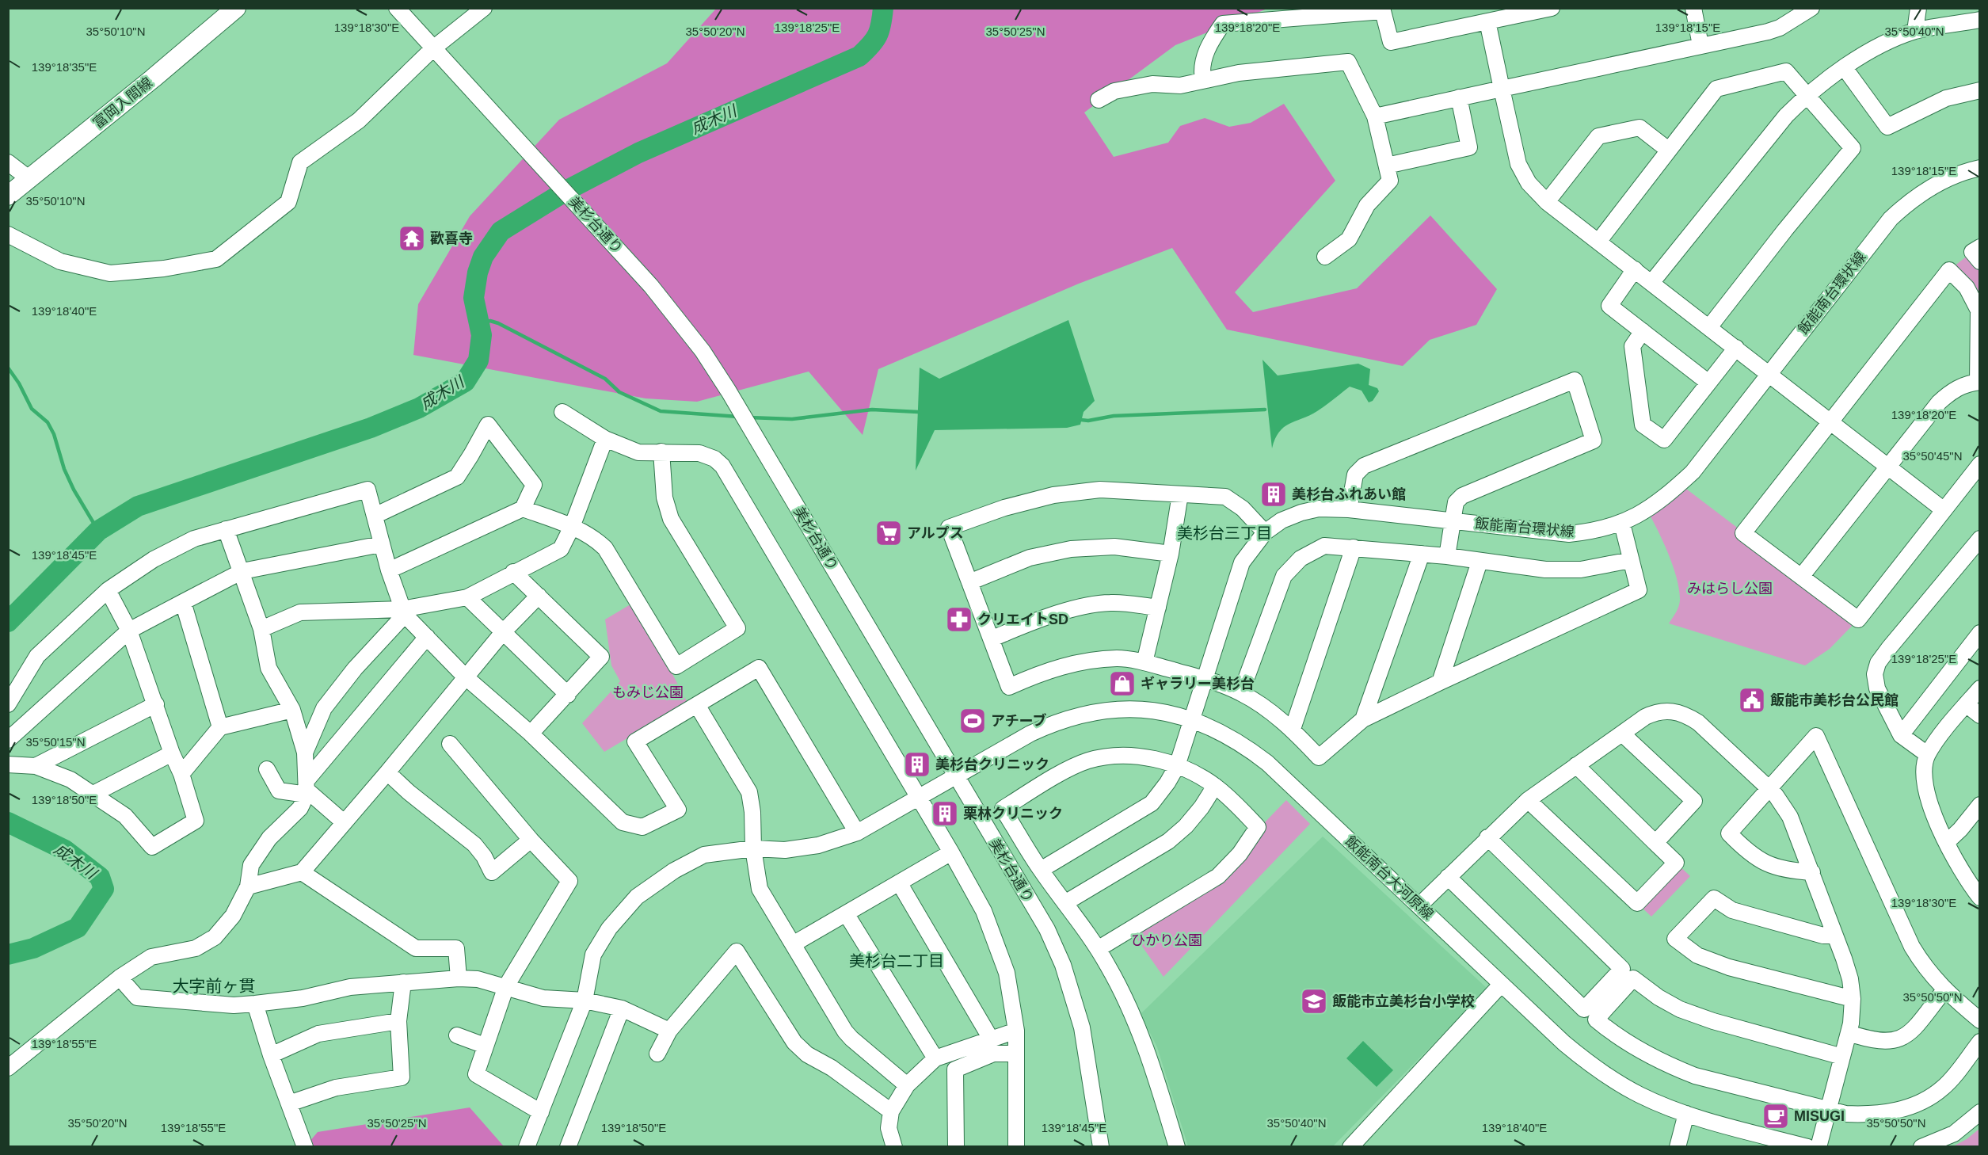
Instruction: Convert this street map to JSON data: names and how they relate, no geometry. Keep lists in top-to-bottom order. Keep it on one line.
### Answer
{"streets":{"main road":["富岡入間線"],"street":["美杉台通り","飯能南台環状線","飯能南台大河原線"]},"crossings":[["美杉台通り","飯能南台大河原線"],["飯能南台環状線","飯能南台大河原線"]],"districts":["美杉台三丁目","美杉台二丁目","大字前ヶ貫"],"water":["成木川"],"parks":["みはらし公園","もみじ公園","ひかり公園"],"places":{"temple":["歡喜寺"],"building":["美杉台ふれあい館","美杉台クリニック","栗林クリニック"],"supermarket":["アルプス"],"pharmacy":["クリエイトSD"],"shop":["ギャラリー美杉台"],"public building":["飯能市美杉台公民館"],"sports":["アチーブ"],"school or university":["飯能市立美杉台小学校"],"cafe":["MISUGI"]},"coordinates":["139°18'30\"E","139°18'25\"E","139°18'20\"E","139°18'15\"E","35°50'10\"N","35°50'20\"N","35°50'25\"N","35°50'40\"N","139°18'35\"E","139°18'40\"E","35°50'45\"N","139°18'45\"E","35°50'15\"N","139°18'50\"E","35°50'50\"N","139°18'55\"E"]}
